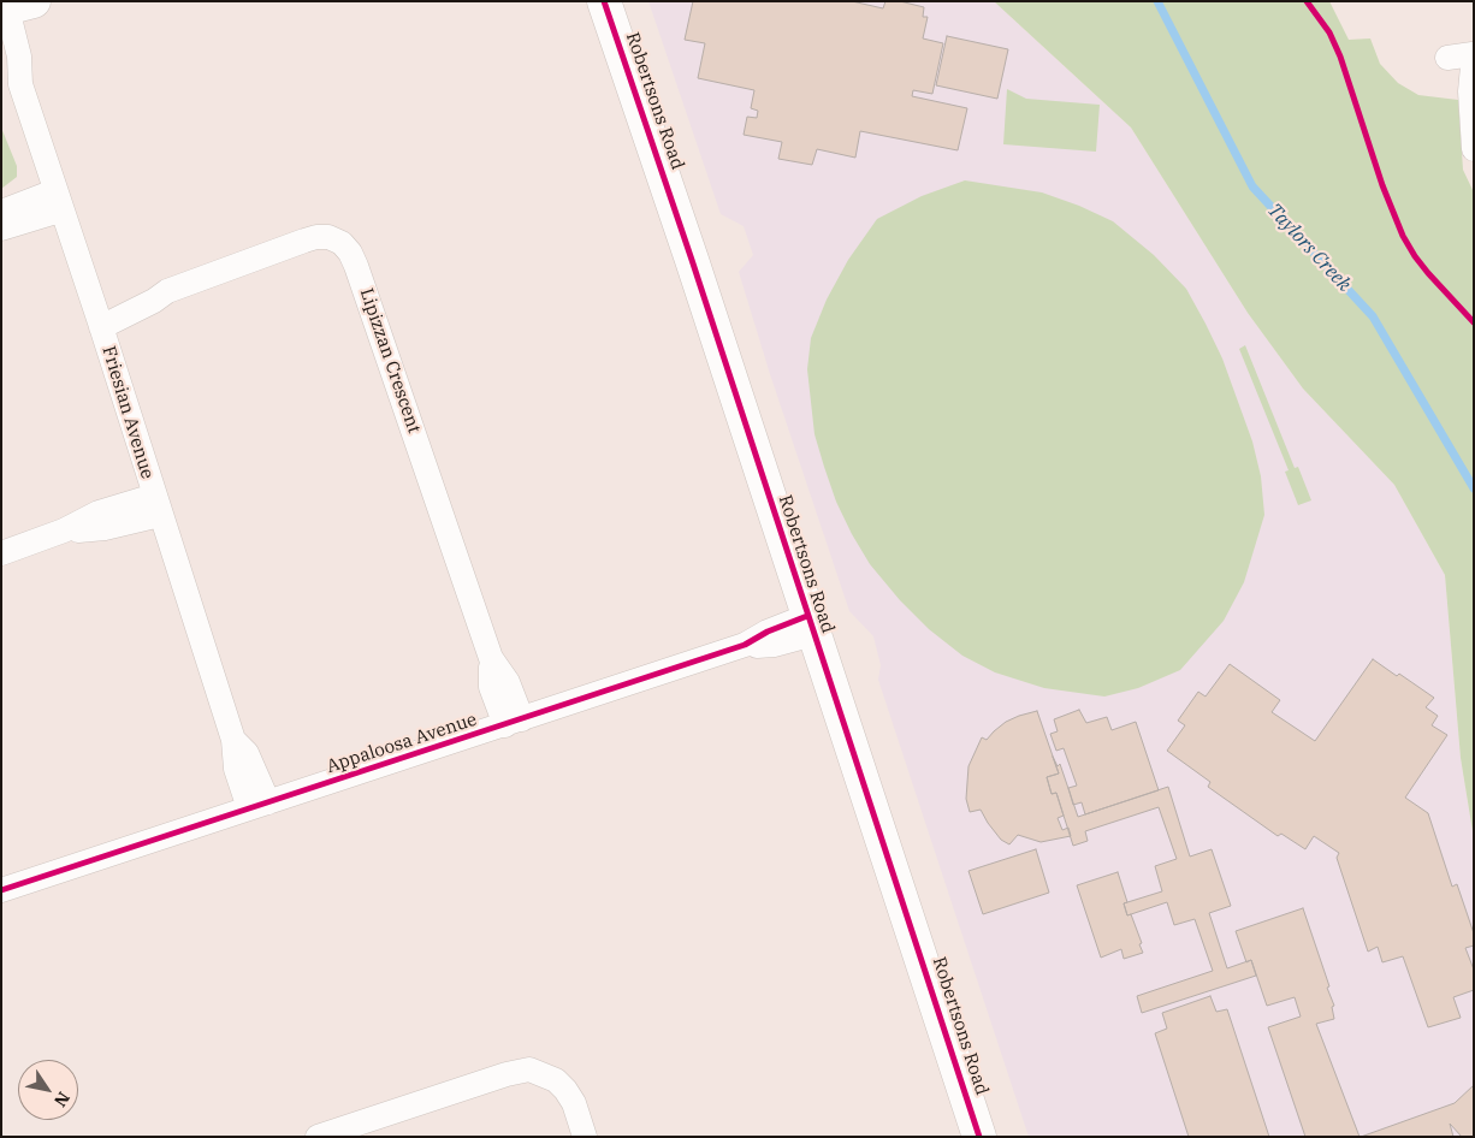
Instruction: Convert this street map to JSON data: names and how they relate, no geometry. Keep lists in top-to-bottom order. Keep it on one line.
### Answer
{"streets":{"street":["Robertsons Road","Lipizzan Crescent","Friesian Avenue","Appaloosa Avenue"]},"crossings":[["Robertsons Road","Appaloosa Avenue"],["Lipizzan Crescent","Friesian Avenue"],["Lipizzan Crescent","Appaloosa Avenue"],["Friesian Avenue","Appaloosa Avenue"]],"water":["Taylors Creek"],"north":"bottom right"}
